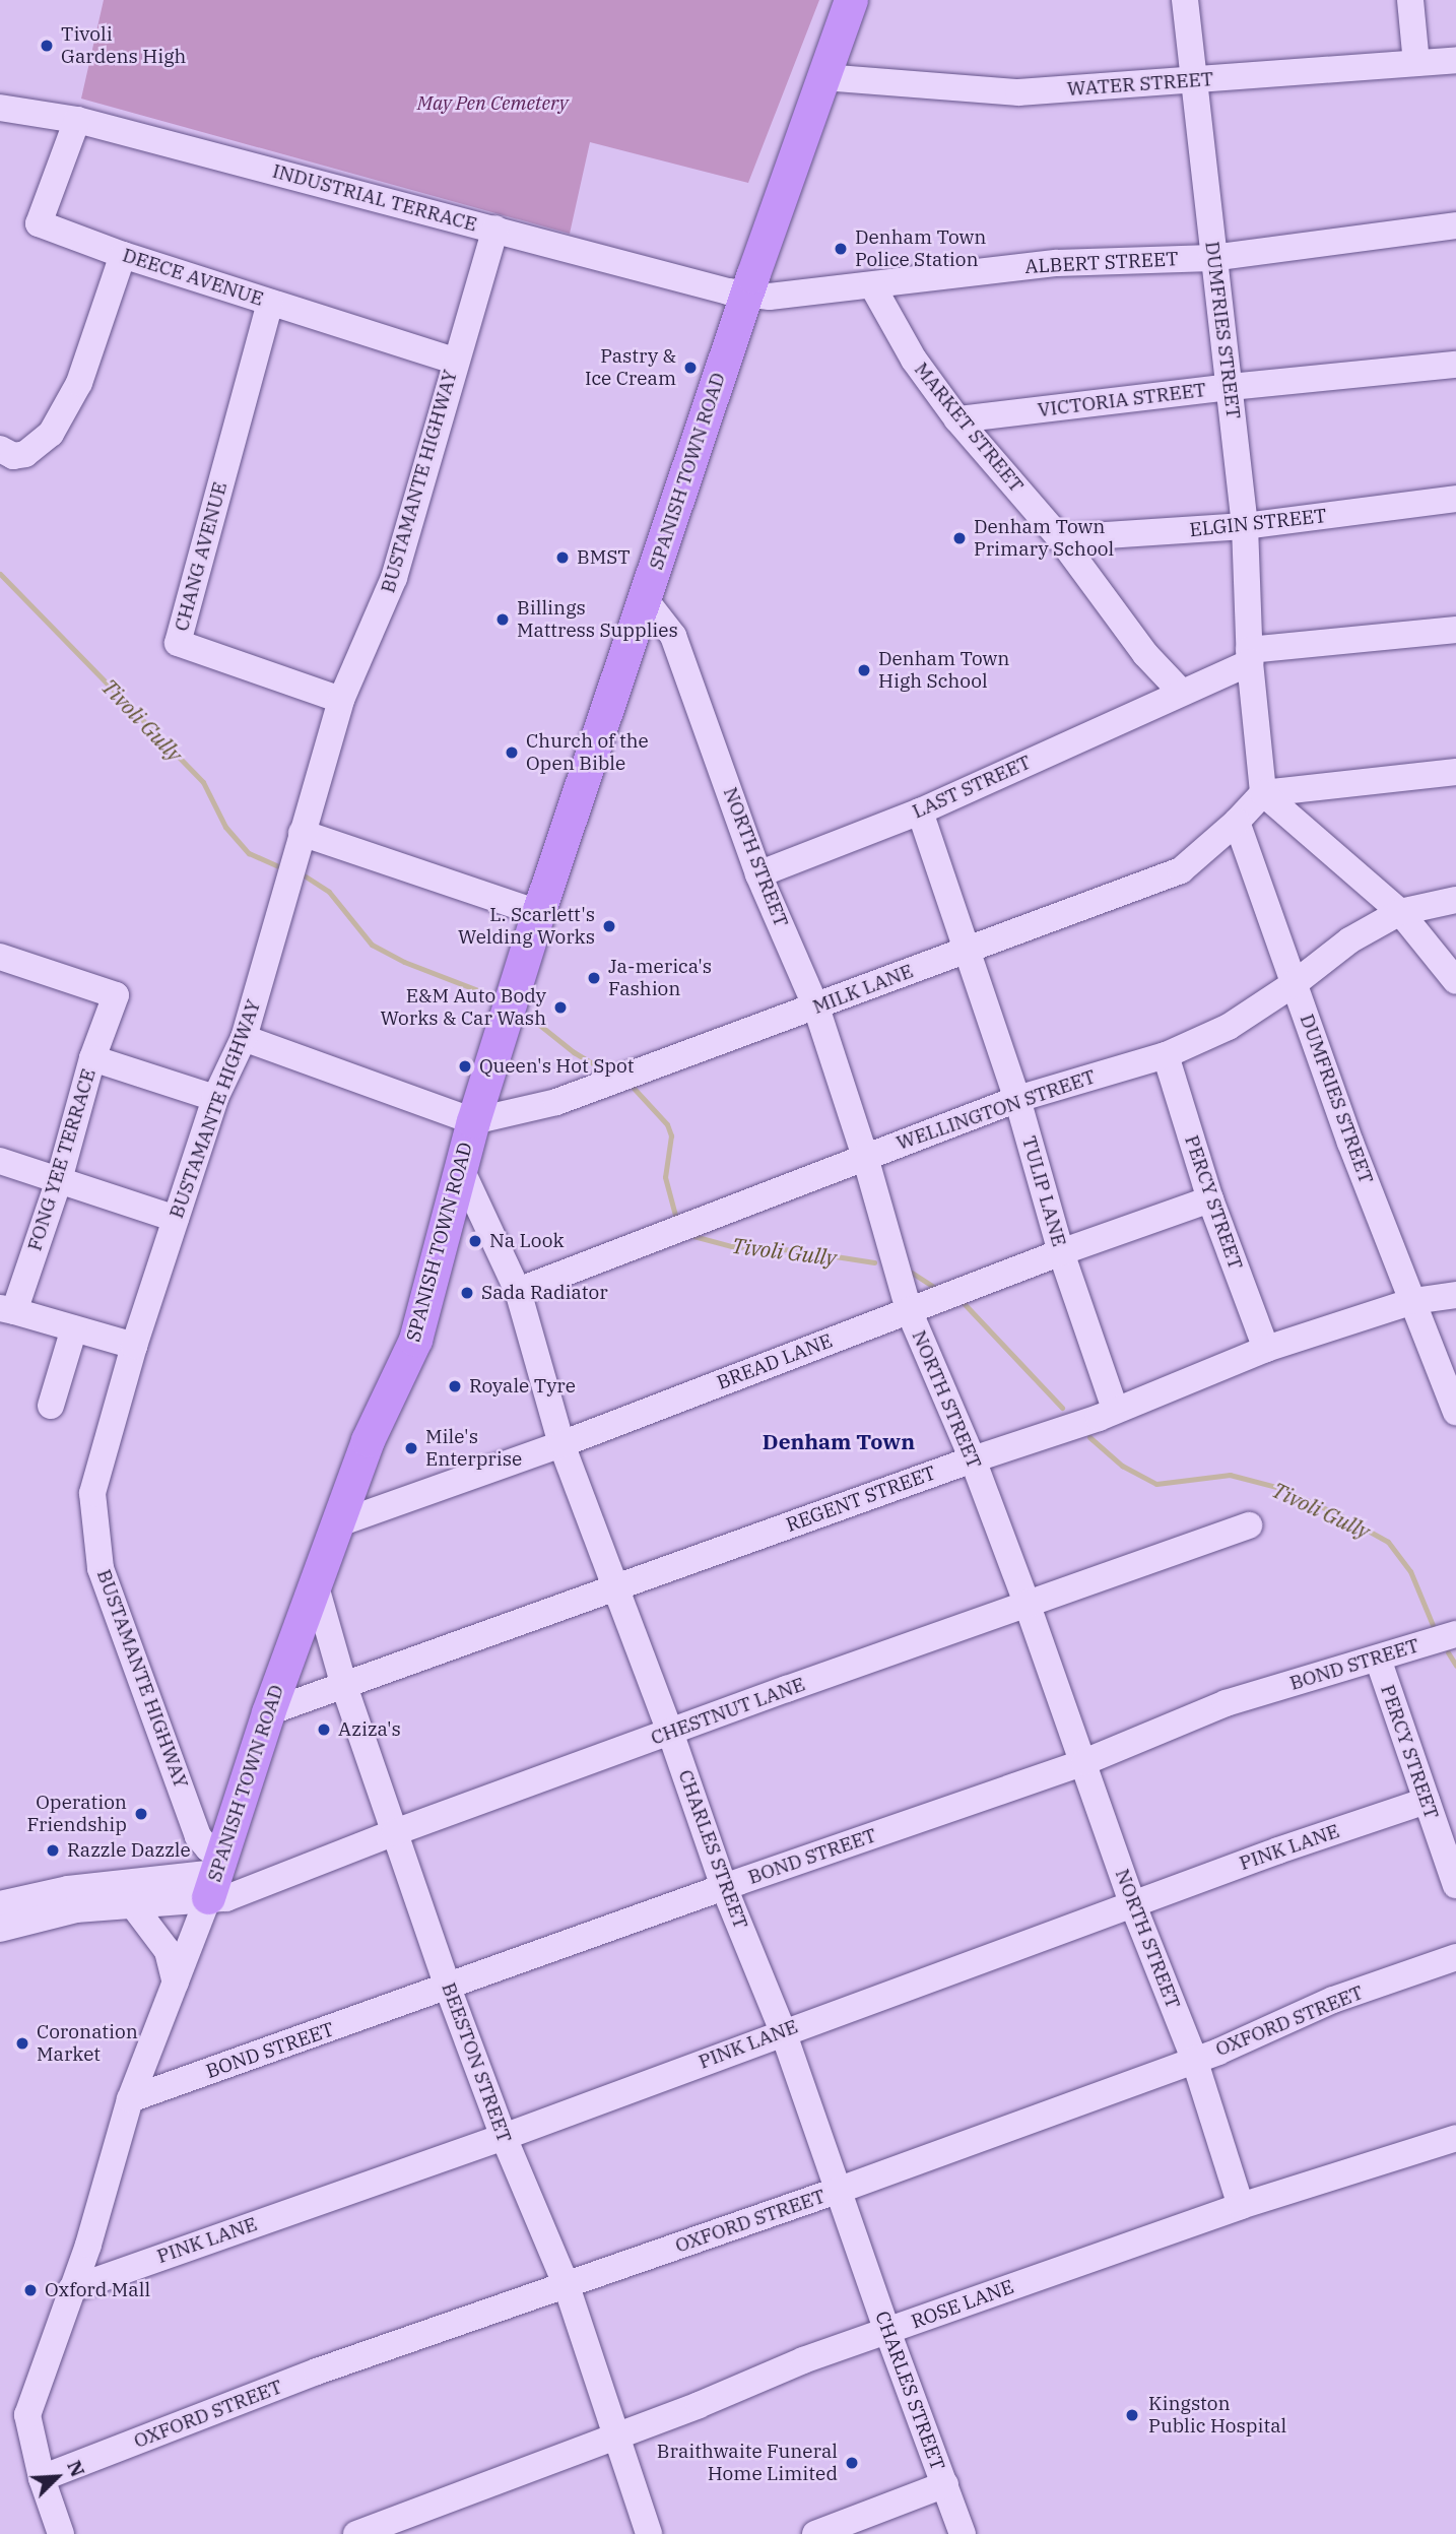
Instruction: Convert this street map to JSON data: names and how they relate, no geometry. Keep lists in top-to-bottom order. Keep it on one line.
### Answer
{"streets":{"main road":["SPANISH TOWN ROAD"],"street":["WATER STREET","INDUSTRIAL TERRACE","ALBERT STREET","DEECE AVENUE","DUMFRIES STREET","VICTORIA STREET","MARKET STREET","BUSTAMANTE HIGHWAY","ELGIN STREET","CHANG AVENUE","LAST STREET","NORTH STREET","MILK LANE","WELLINGTON STREET","FONG YEE TERRACE","TULIP LANE","PERCY STREET","BREAD LANE","REGENT STREET","BOND STREET","CHESTNUT LANE","PINK LANE","CHARLES STREET","OXFORD STREET","BEESTON STREET","ROSE LANE"]},"crossings":[["WATER STREET","DUMFRIES STREET"],["WATER STREET","SPANISH TOWN ROAD"],["INDUSTRIAL TERRACE","ALBERT STREET"],["INDUSTRIAL TERRACE","DEECE AVENUE"],["INDUSTRIAL TERRACE","SPANISH TOWN ROAD"],["INDUSTRIAL TERRACE","BUSTAMANTE HIGHWAY"],["ALBERT STREET","DUMFRIES STREET"],["ALBERT STREET","MARKET STREET"],["ALBERT STREET","SPANISH TOWN ROAD"],["DEECE AVENUE","BUSTAMANTE HIGHWAY"],["DEECE AVENUE","CHANG AVENUE"],["DUMFRIES STREET","VICTORIA STREET"],["DUMFRIES STREET","ELGIN STREET"],["DUMFRIES STREET","MILK LANE"],["DUMFRIES STREET","WELLINGTON STREET"],["DUMFRIES STREET","REGENT STREET"],["VICTORIA STREET","MARKET STREET"],["MARKET STREET","ELGIN STREET"],["MARKET STREET","LAST STREET"],["SPANISH TOWN ROAD","BUSTAMANTE HIGHWAY"],["SPANISH TOWN ROAD","NORTH STREET"],["SPANISH TOWN ROAD","MILK LANE"],["SPANISH TOWN ROAD","BREAD LANE"],["SPANISH TOWN ROAD","REGENT STREET"],["SPANISH TOWN ROAD","BOND STREET"],["SPANISH TOWN ROAD","CHESTNUT LANE"],["SPANISH TOWN ROAD","PINK LANE"],["SPANISH TOWN ROAD","CHARLES STREET"],["SPANISH TOWN ROAD","OXFORD STREET"],["SPANISH TOWN ROAD","BEESTON STREET"],["BUSTAMANTE HIGHWAY","CHANG AVENUE"],["BUSTAMANTE HIGHWAY","CHESTNUT LANE"],["LAST STREET","NORTH STREET"],["LAST STREET","TULIP LANE"],["NORTH STREET","MILK LANE"],["NORTH STREET","WELLINGTON STREET"],["NORTH STREET","BREAD LANE"],["NORTH STREET","REGENT STREET"],["NORTH STREET","BOND STREET"],["NORTH STREET","CHESTNUT LANE"],["NORTH STREET","PINK LANE"],["NORTH STREET","OXFORD STREET"],["NORTH STREET","ROSE LANE"],["MILK LANE","TULIP LANE"],["WELLINGTON STREET","TULIP LANE"],["WELLINGTON STREET","PERCY STREET"],["WELLINGTON STREET","CHARLES STREET"],["TULIP LANE","BREAD LANE"],["TULIP LANE","REGENT STREET"],["PERCY STREET","BREAD LANE"],["PERCY STREET","REGENT STREET"],["PERCY STREET","BOND STREET"],["PERCY STREET","PINK LANE"],["BREAD LANE","CHARLES STREET"],["REGENT STREET","CHARLES STREET"],["REGENT STREET","BEESTON STREET"],["BOND STREET","CHARLES STREET"],["BOND STREET","BEESTON STREET"],["CHESTNUT LANE","CHARLES STREET"],["CHESTNUT LANE","BEESTON STREET"],["PINK LANE","CHARLES STREET"],["PINK LANE","BEESTON STREET"],["CHARLES STREET","OXFORD STREET"],["CHARLES STREET","ROSE LANE"],["OXFORD STREET","BEESTON STREET"],["BEESTON STREET","ROSE LANE"]],"districts":["Denham Town"],"water":["Tivoli Gully"],"parks":["May Pen Cemetery"],"places":["Tivoli Gardens High","Denham Town Police Station","Pastry & Ice Cream","Denham Town Primary School","BMST","Billings Mattress Supplies","Denham Town High School","Church of the Open Bible","L. Scarlett's Welding Works","Ja-merica's Fashion","E&M Auto Body Works & Car Wash","Queen's Hot Spot","Na Look","Sada Radiator","Royale Tyre","Mile's Enterprise","Aziza's","Operation Friendship","Razzle Dazzle","Coronation Market","Oxford Mall","Kingston Public Hospital","Braithwaite Funeral Home Limited"],"north":"top right"}
